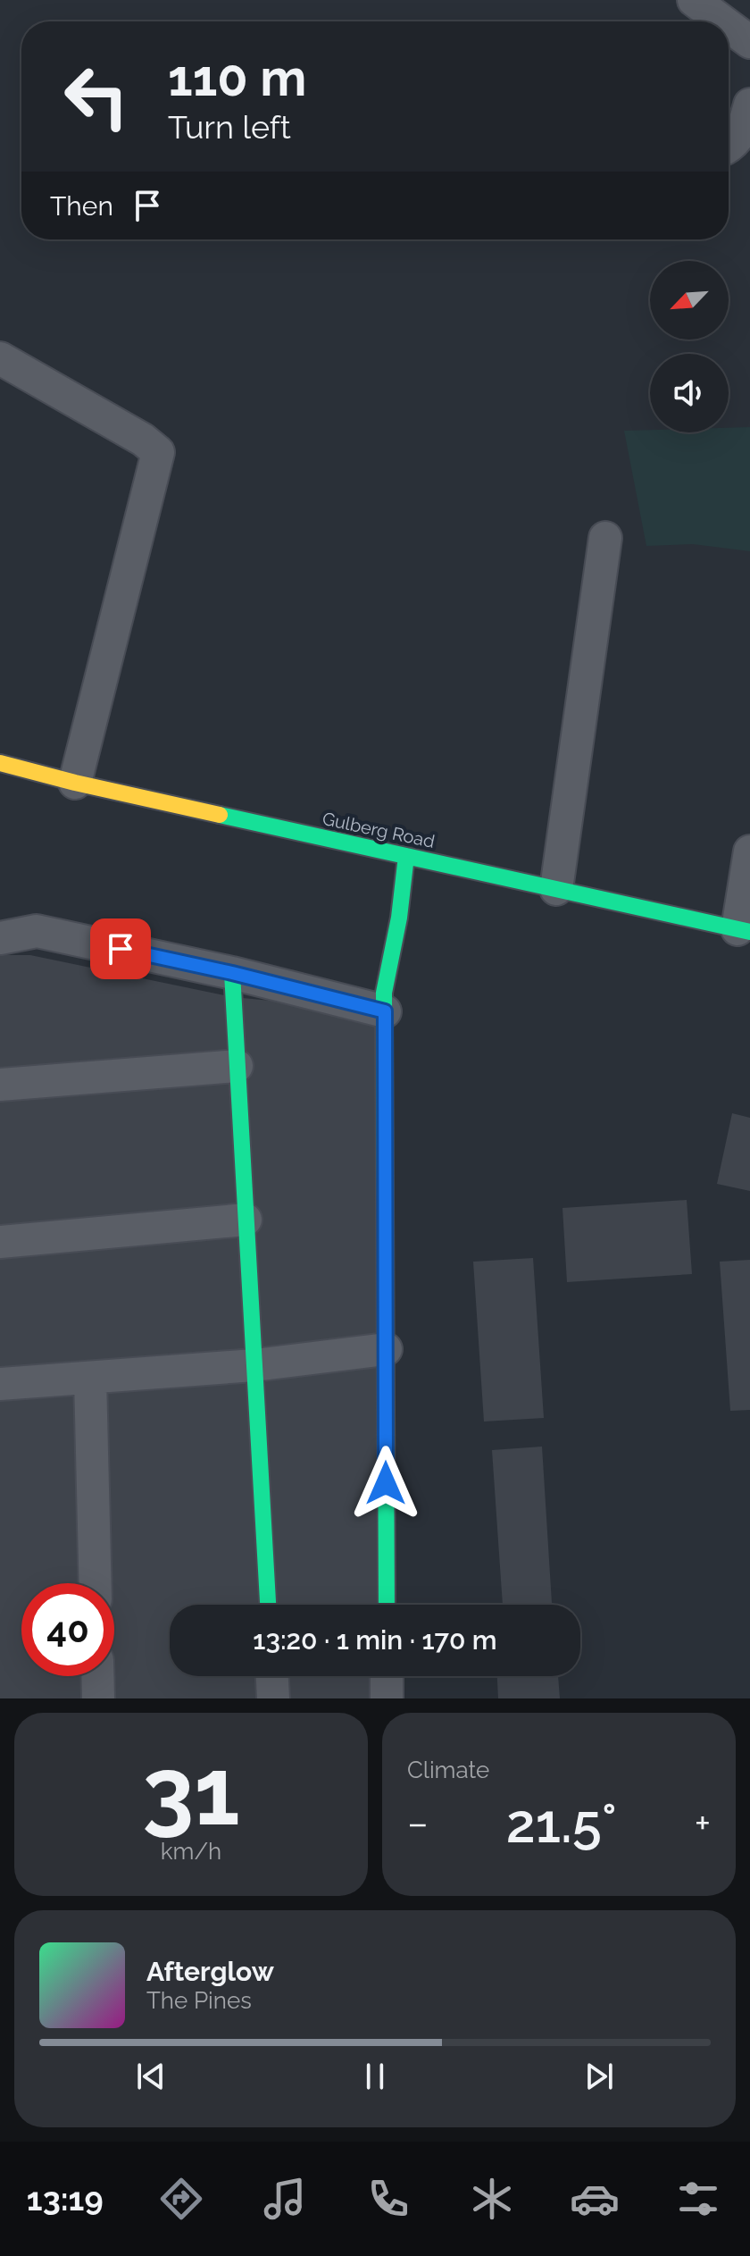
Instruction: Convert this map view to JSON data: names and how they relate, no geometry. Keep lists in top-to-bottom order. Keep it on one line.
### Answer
{"streets":{"street":["Gulberg Road"]},"north":"bottom left","page":{"turn":["110 m","Turn left"],"then":"Then","limit":"40","trip":"13:20 · 1 min · 170 m","tile":[["31","km/h"],"Climate"],"heat":["−","21.5°","+"],"song":["Afterglow","The Pines"],"tabs":"13:19"}}
